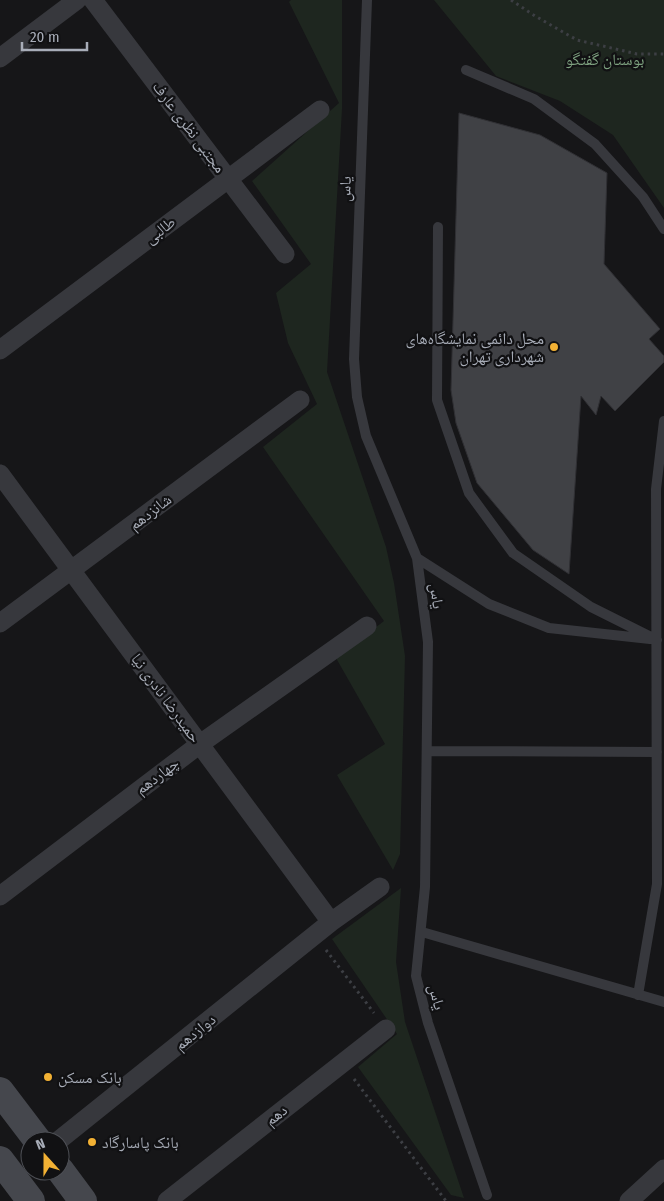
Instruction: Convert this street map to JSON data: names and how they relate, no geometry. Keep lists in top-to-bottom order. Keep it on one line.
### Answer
{"streets":{"street":["مجتبی نظری عارف","طالبی","شانزدهم","حمیدرضا نادری نیا","چهاردهم","دوازدهم","دهم"],"lane":["یاس"]},"crossings":[["مجتبی نظری عارف","طالبی"],["شانزدهم","حمیدرضا نادری نیا"],["حمیدرضا نادری نیا","چهاردهم"],["حمیدرضا نادری نیا","دوازدهم"]],"parks":["بوستان گفتگو"],"places":["محل دائمی نمایشگاه‌های شهرداری تهران","بانک مسکن","بانک پاسارگاد"],"scale_bar":"20 m","north":"top"}
